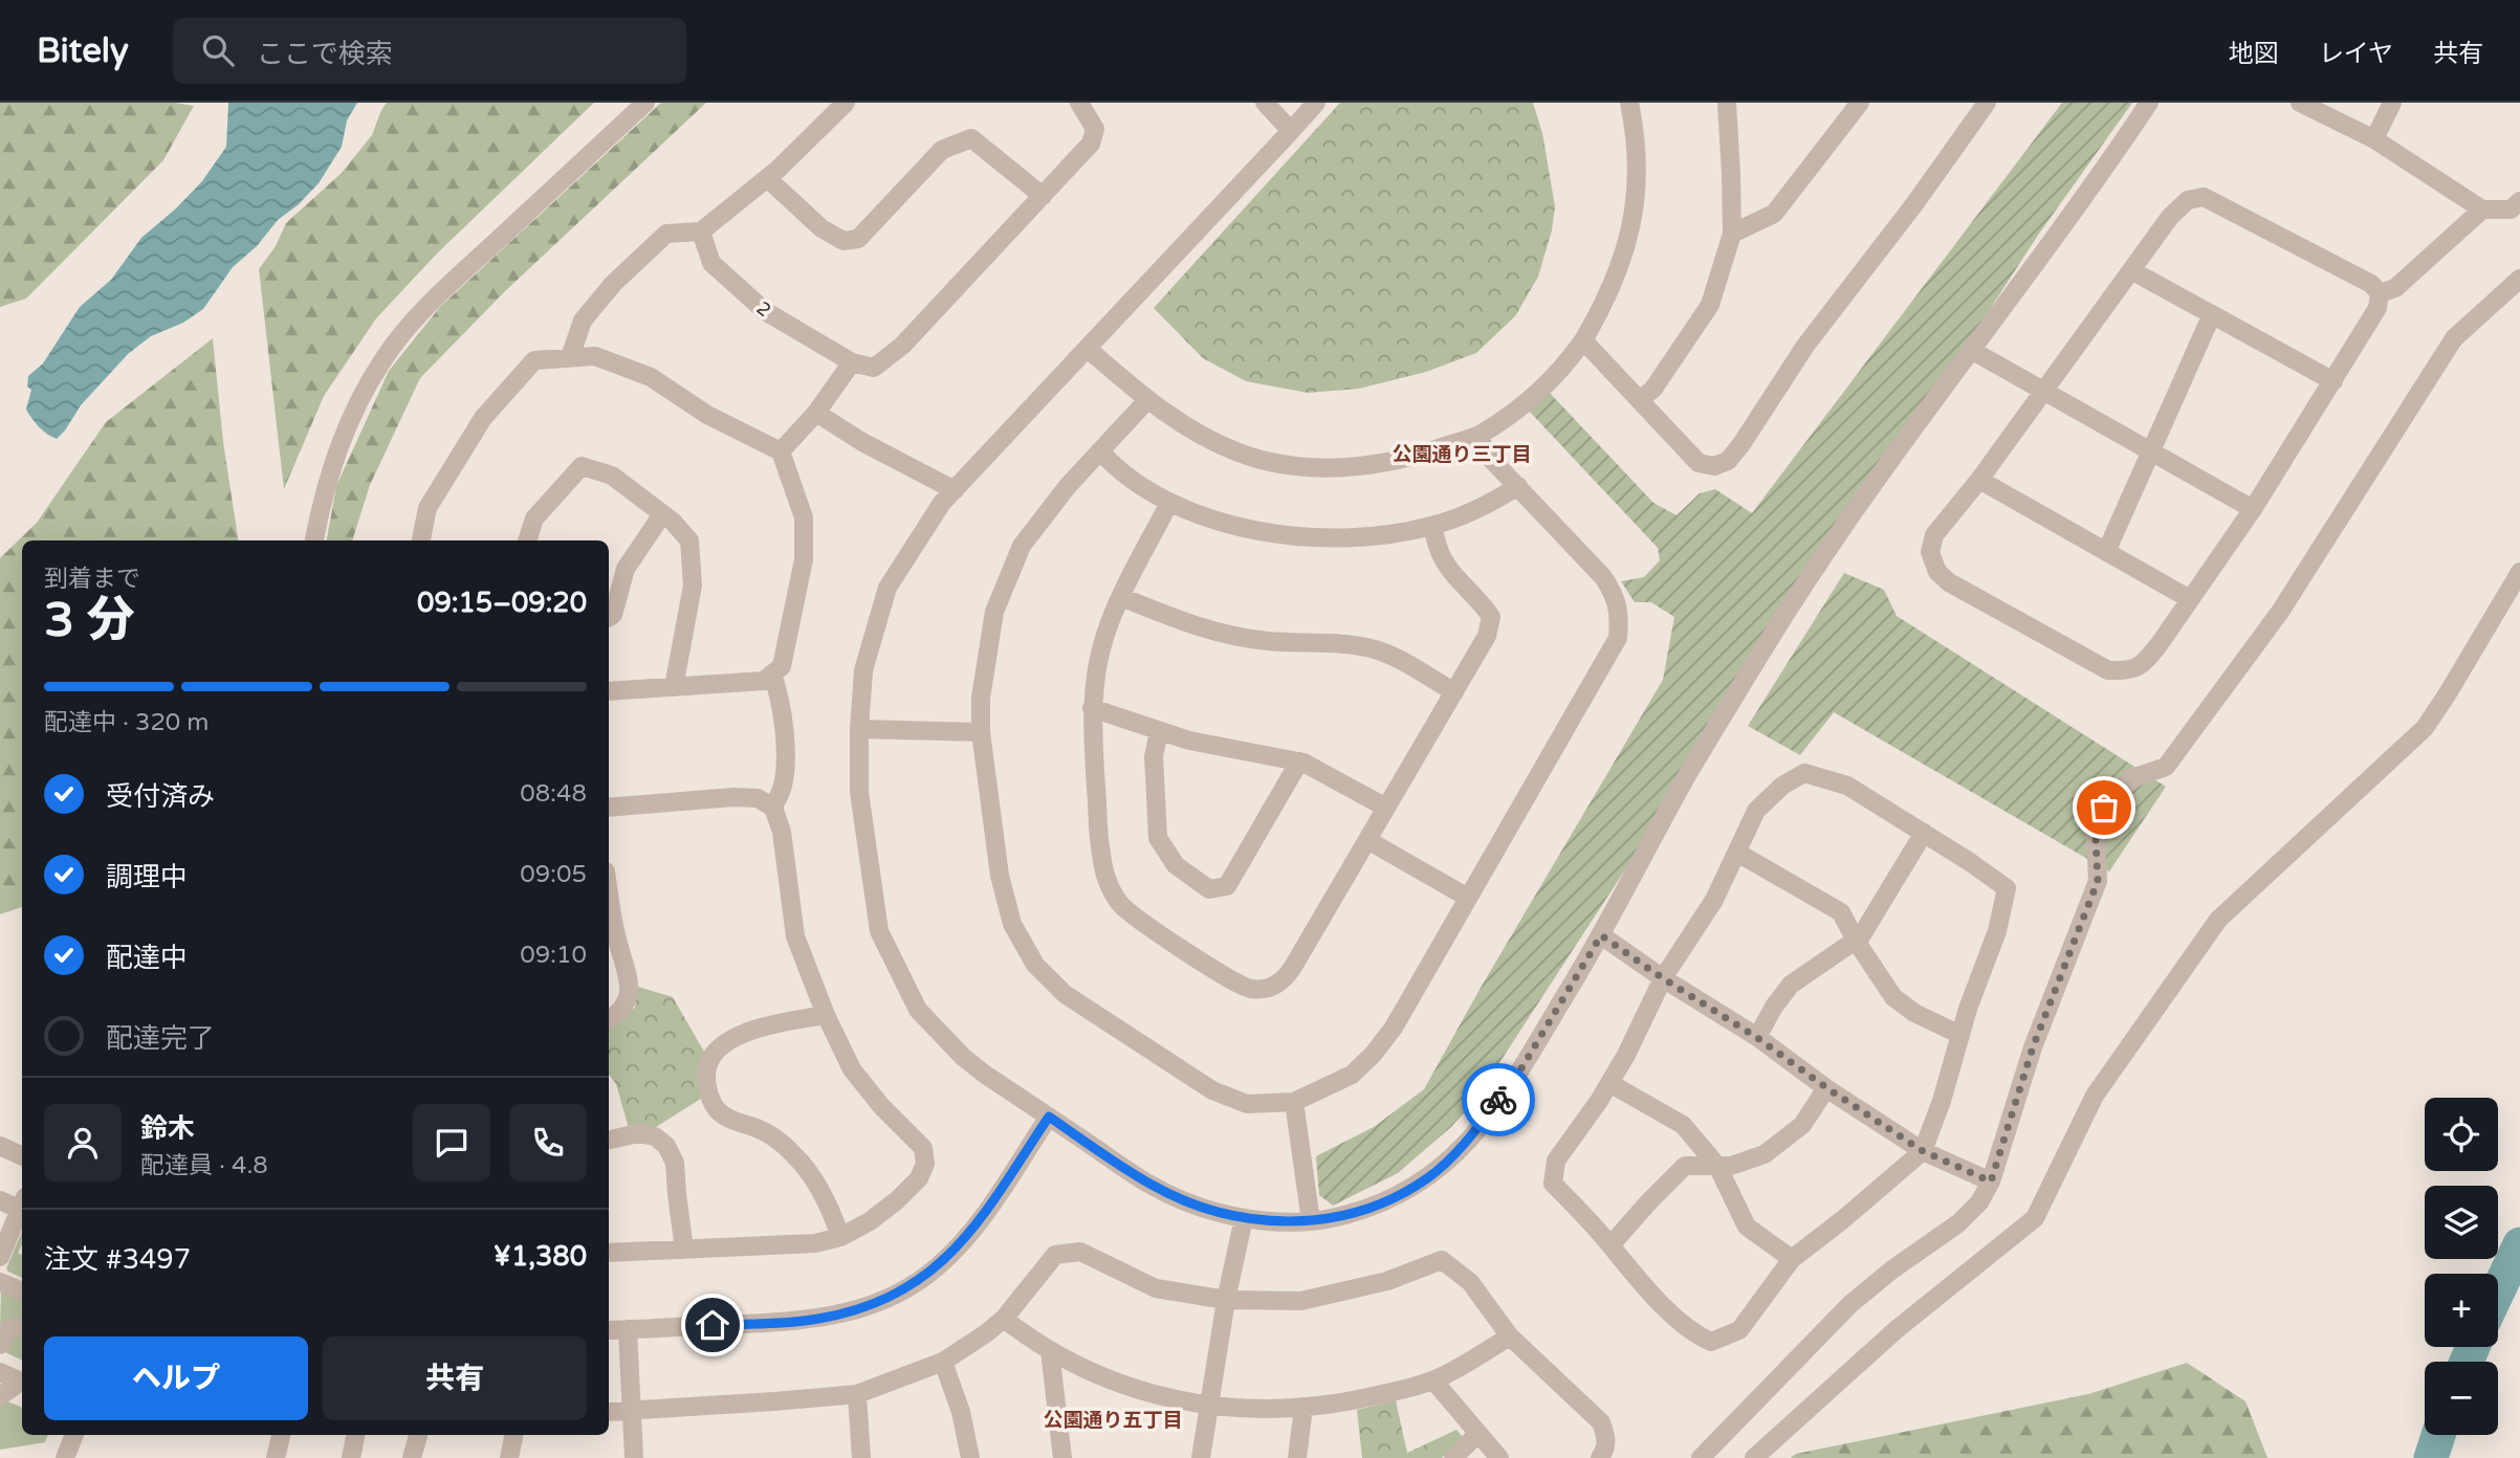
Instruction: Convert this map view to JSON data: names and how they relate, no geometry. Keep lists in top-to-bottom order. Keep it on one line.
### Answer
{"streets":{"street":["2"]},"districts":["公園通り三丁目","公園通り五丁目"],"page":{"header":"Bitely","search":"ここで検索","nav":["地図","レイヤ","共有"],"heading":["3 分","到着まで","09:15–09:20"],"panel":["鈴木","配達員 · 4.8","注文 #3497","¥1,380"],"bar":"配達中 · 320 m","list":[["受付済み","08:48"],["調理中","09:05"],["配達中","09:10"],"配達完了"],"map_buttons":["+","−"],"buttons":["ヘルプ","共有"]}}
